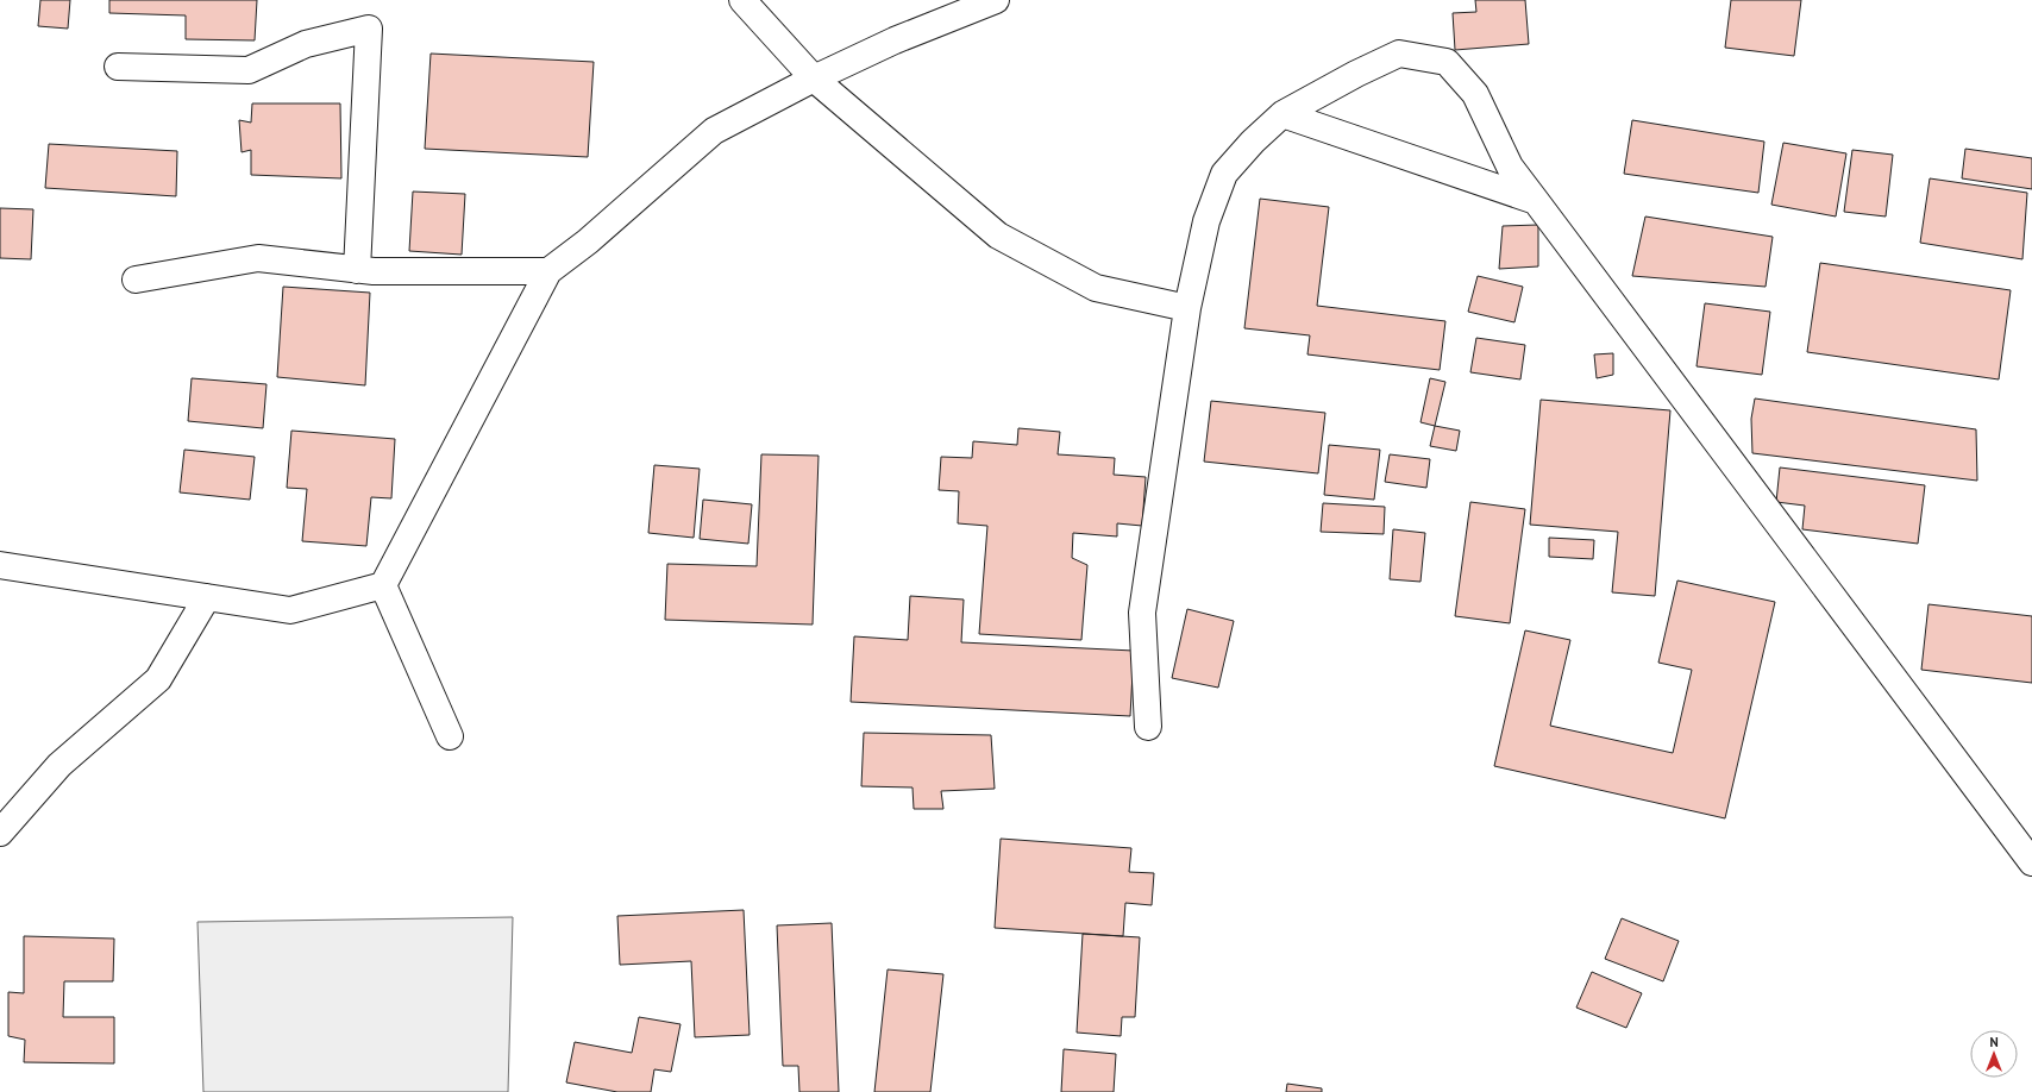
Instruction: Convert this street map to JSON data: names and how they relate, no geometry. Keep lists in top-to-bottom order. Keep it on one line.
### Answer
{"north":"top"}
